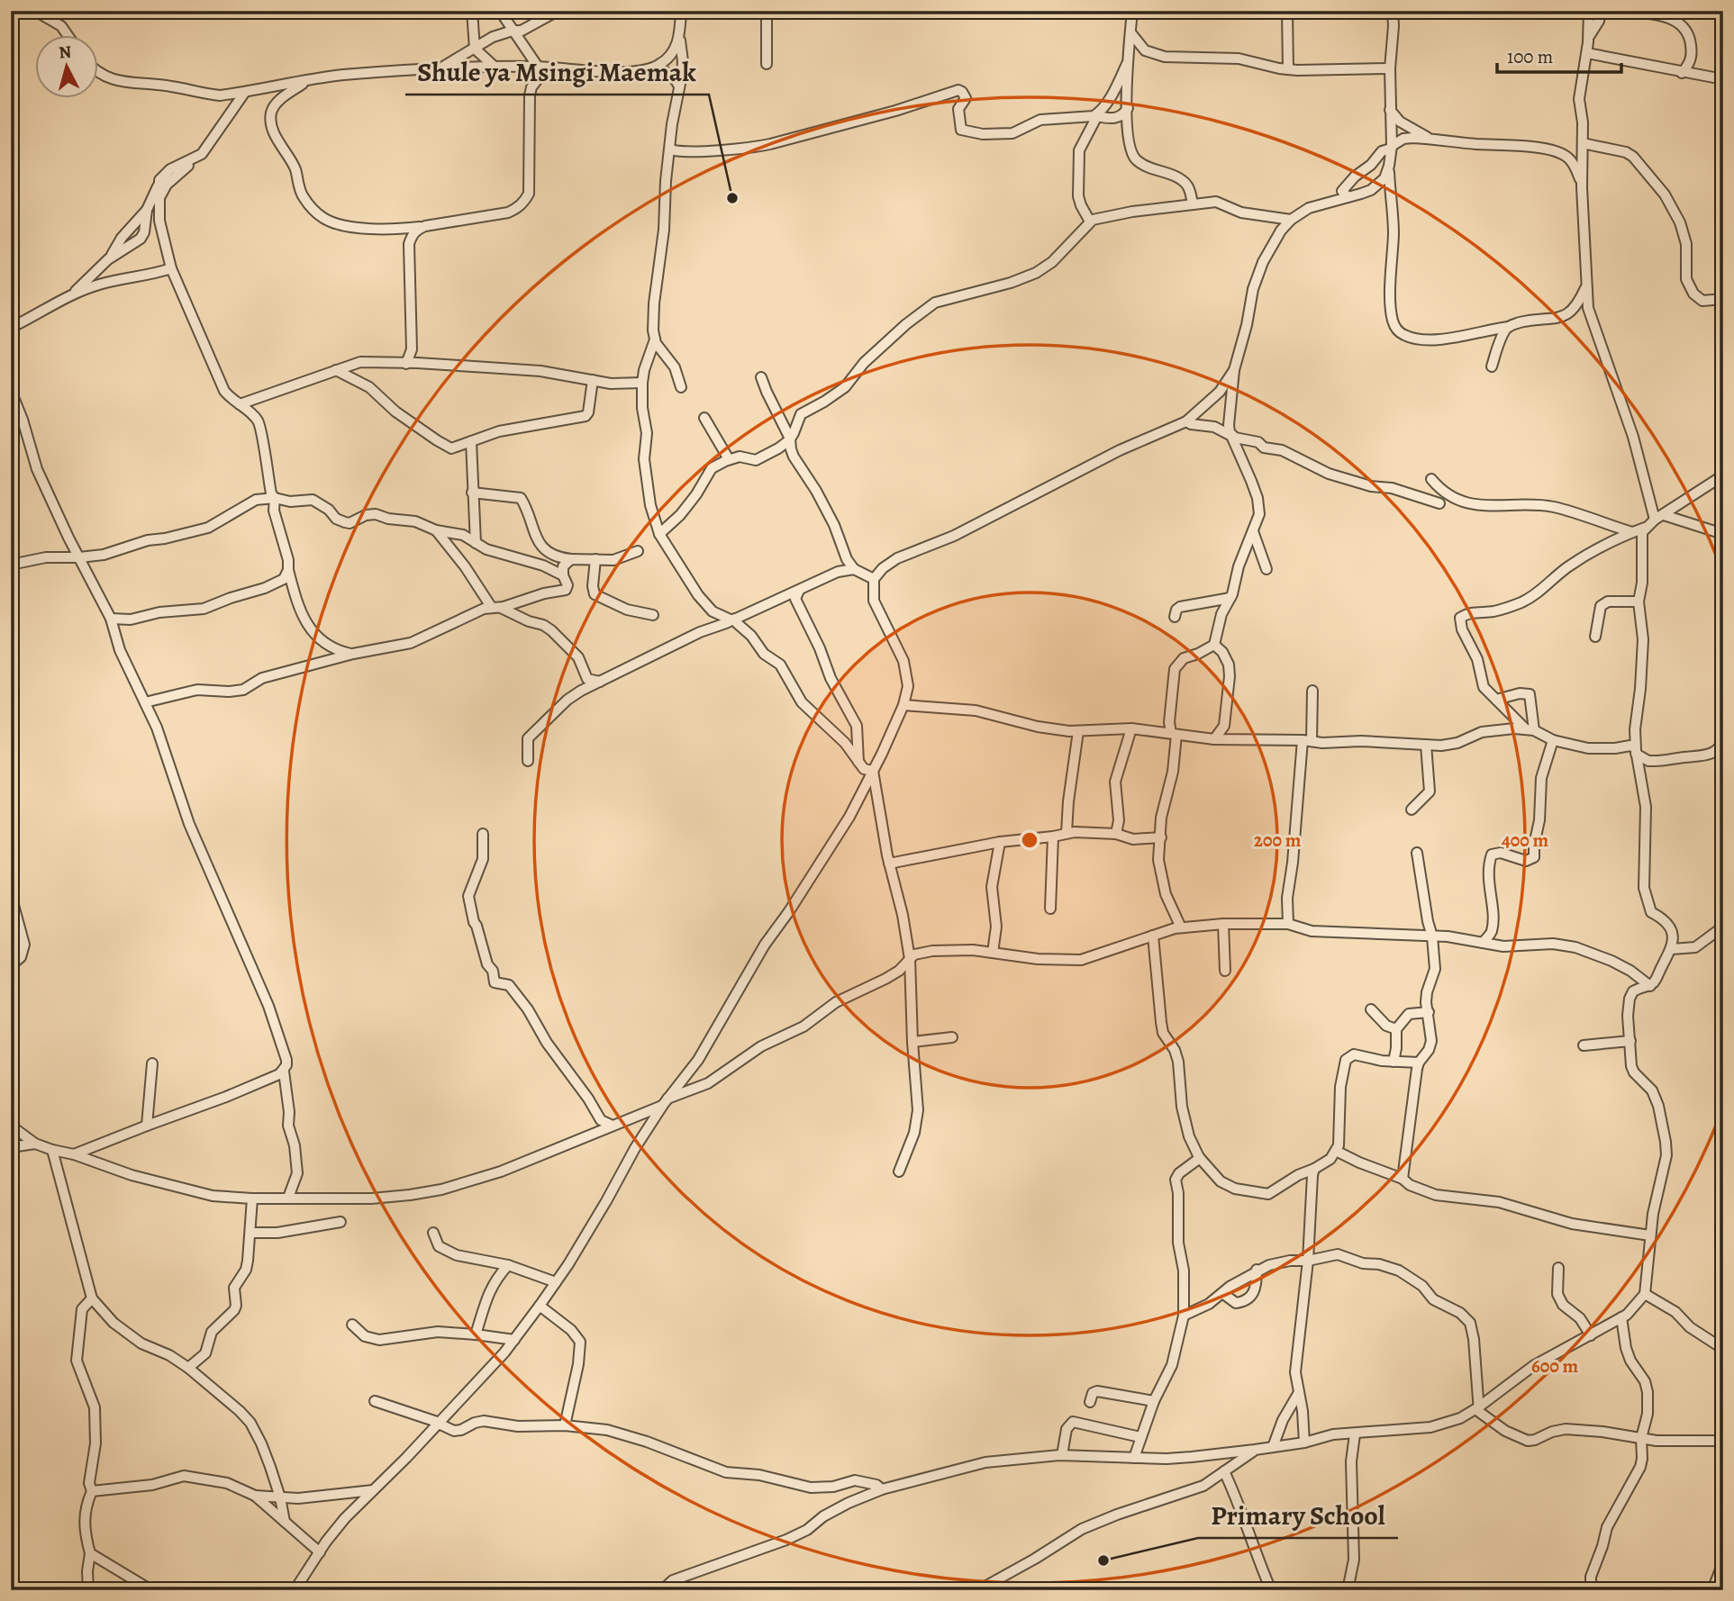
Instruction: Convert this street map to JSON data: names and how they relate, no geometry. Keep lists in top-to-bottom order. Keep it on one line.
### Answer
{"places":["Shule ya Msingi Maemak","Primary School"],"scale_bar":"100 m","north":"top","rings":["200 m","400 m","600 m"]}
